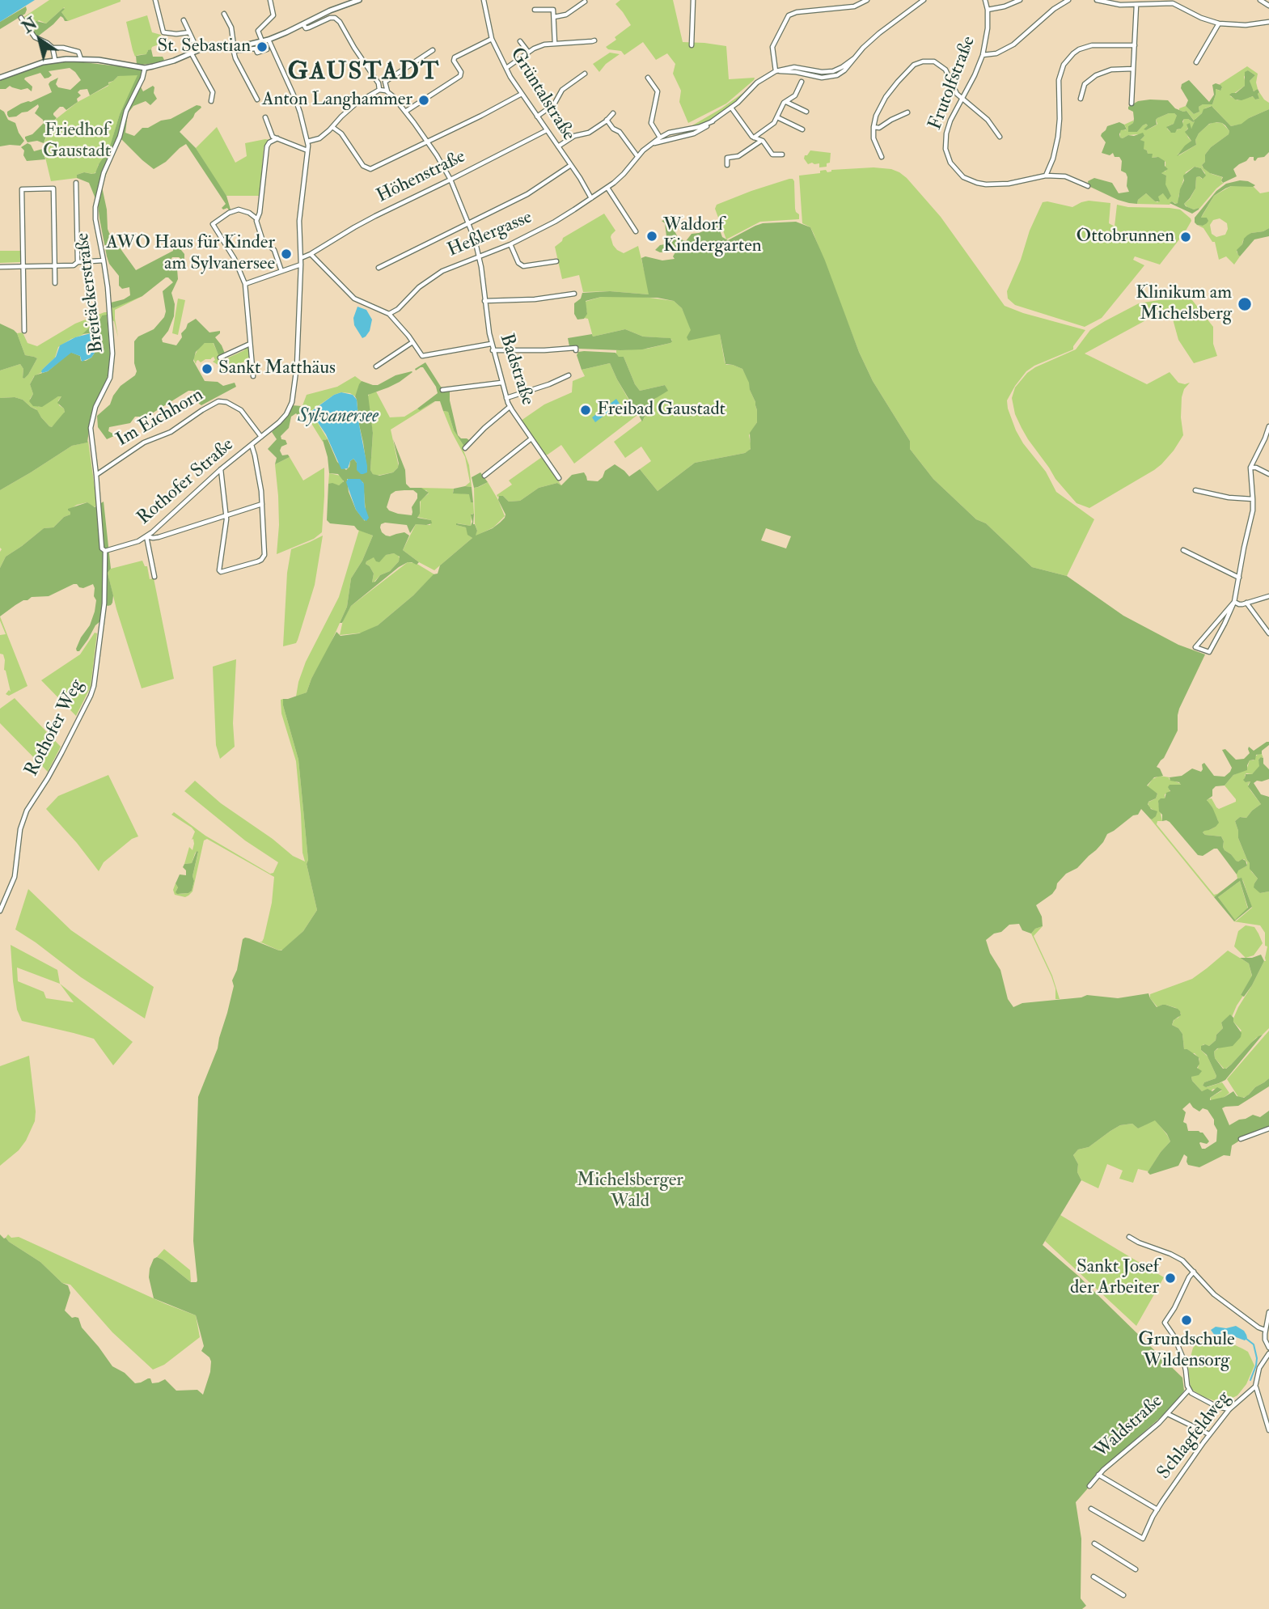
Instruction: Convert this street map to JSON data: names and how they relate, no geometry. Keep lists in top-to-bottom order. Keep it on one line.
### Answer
{"streets":{"street":["Frutolfstraße","Grüntalstraße","Höhenstraße","Heßlergasse","Breitäckerstraße","Badstraße","Im Eichhorn","Rothofer Straße","Rothofer Weg","Waldstraße","Schlagfeldweg"]},"crossings":[["Grüntalstraße","Höhenstraße"],["Grüntalstraße","Heßlergasse"],["Höhenstraße","Badstraße"],["Heßlergasse","Badstraße"],["Breitäckerstraße","Im Eichhorn"],["Breitäckerstraße","Rothofer Straße"],["Breitäckerstraße","Rothofer Weg"],["Im Eichhorn","Rothofer Straße"],["Rothofer Straße","Rothofer Weg"]],"districts":["GAUSTADT"],"water":["Sylvanersee"],"parks":["Friedhof Gaustadt","Michelsberger Wald"],"places":["St. Sebastian","Anton Langhammer","Waldorf Kindergarten","Ottobrunnen","AWO Haus für Kinder am Sylvanersee","Klinikum am Michelsberg","Sankt Matthäus","Freibad Gaustadt","Sankt Josef der Arbeiter","Grundschule Wildensorg"],"north":"top left"}
